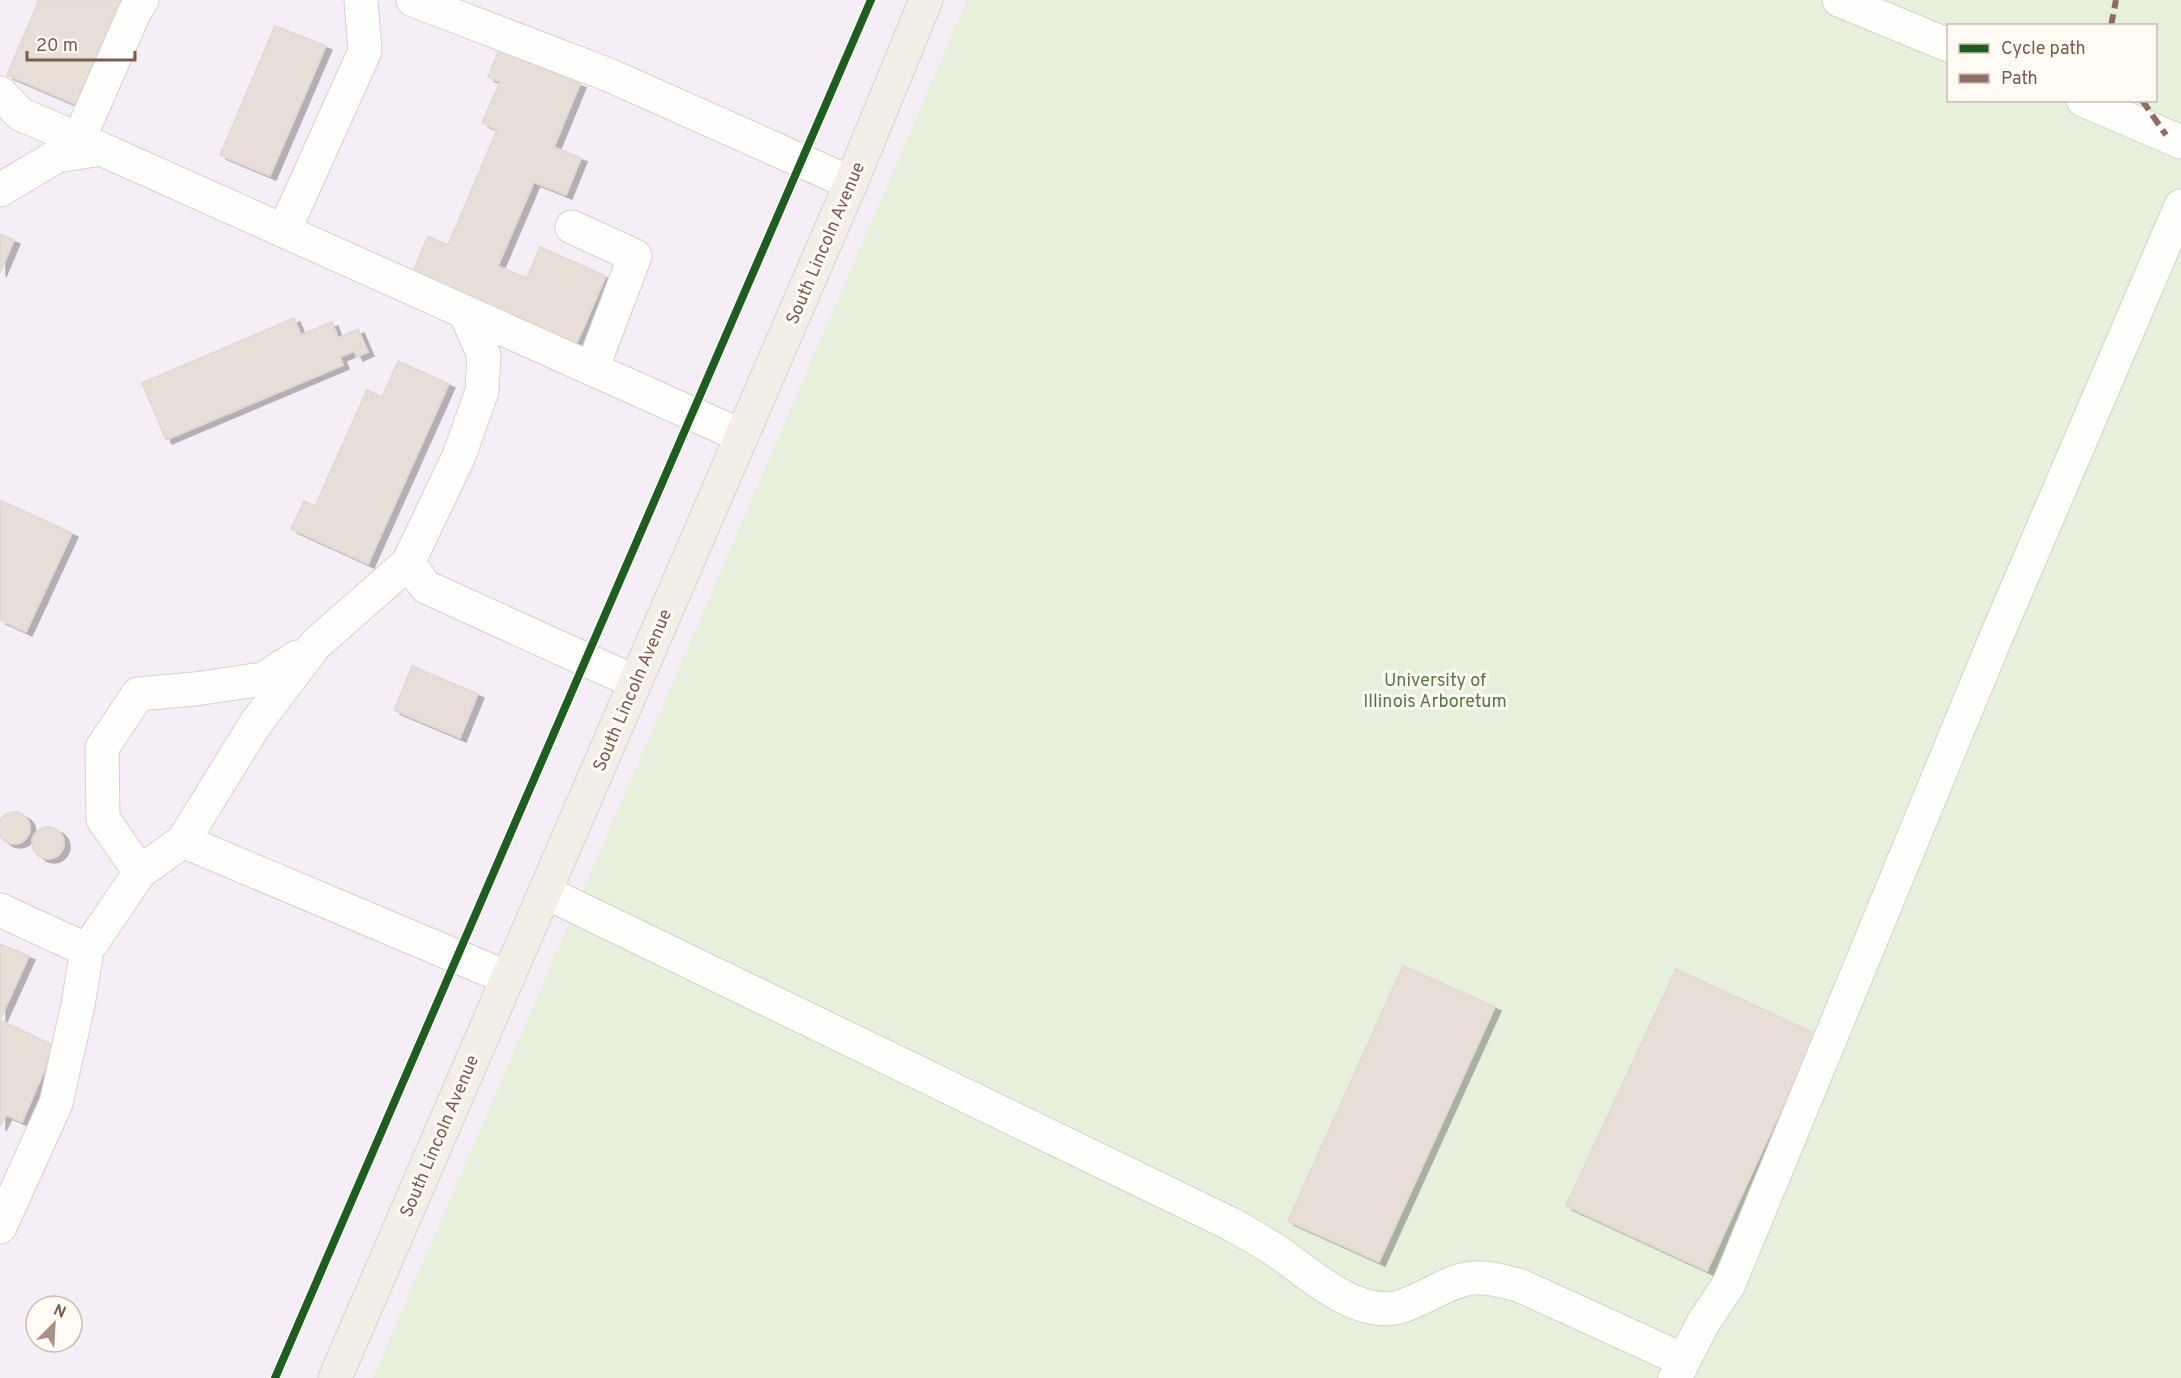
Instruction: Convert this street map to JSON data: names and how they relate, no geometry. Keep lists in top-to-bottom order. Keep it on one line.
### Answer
{"streets":{"main road":["South Lincoln Avenue"]},"parks":["University of Illinois Arboretum"],"legend":["Cycle path","Path"],"scale_bar":"20 m","north":"top right"}
